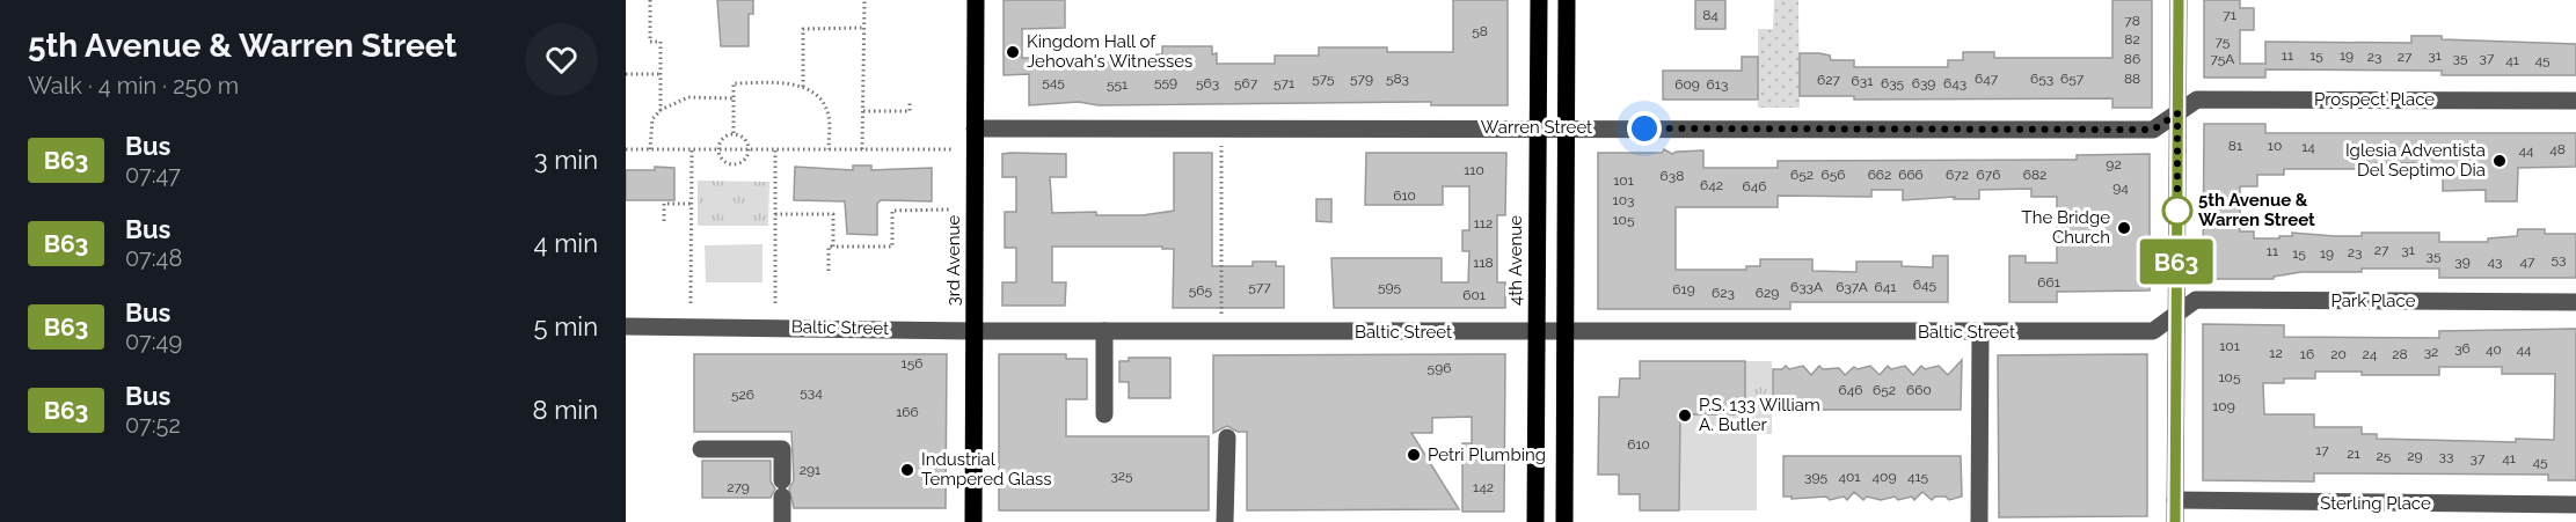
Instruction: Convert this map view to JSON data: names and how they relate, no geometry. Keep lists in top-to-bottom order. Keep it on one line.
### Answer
{"streets":{"main road":["3rd Avenue","4th Avenue"],"street":["Prospect Place","Warren Street","Park Place","Baltic Street","Sterling Place"]},"crossings":[["Prospect Place","Warren Street"],["Warren Street","3rd Avenue"],["Warren Street","4th Avenue"],["3rd Avenue","Baltic Street"],["4th Avenue","Baltic Street"],["Park Place","Baltic Street"]],"places":["Kingdom Hall of Jehovah's Witnesses","Iglesia Adventista Del Septimo Dia","5th Avenue & Warren Street","The Bridge Church","P.S. 133 William A. Butler","Petri Plumbing","Industrial Tempered Glass"],"lines":["bus line B63"],"house_numbers":["84","71","78","58","82","75","11","15","19","31","23","27","35","37","86","75A","41","45","575","579","583","647","653","657","88","627","631","545","559","563","567","571","635","639","643","551","609","613","81","10","14","48","44","92","110","652","656","662","666","672","676","682","638","101","642","646","94","610","103","105","112","27","31","11","23","15","19","35","53","39","43","47","118","661","645","577","595","633A","637A","641","619","565","623","629","601","101","36","40","44","32","12","16","20","24","28","156","596","105","646","652","660","534","526","109","166","610","17","21","25","29","33","37","41","45","291","325","395","401","409","415","279","142"],"page":{"heading":["5th Avenue & Warren Street","Walk · 4 min · 250 m"],"on_map":"B63","list":[{"mark":"B63","name":"Bus","note":"07:47","value":"3 min"},{"mark":"B63","name":"Bus","note":"07:48","value":"4 min"},{"mark":"B63","name":"Bus","note":"07:49","value":"5 min"},{"mark":"B63","name":"Bus","note":"07:52","value":"8 min"}]}}
